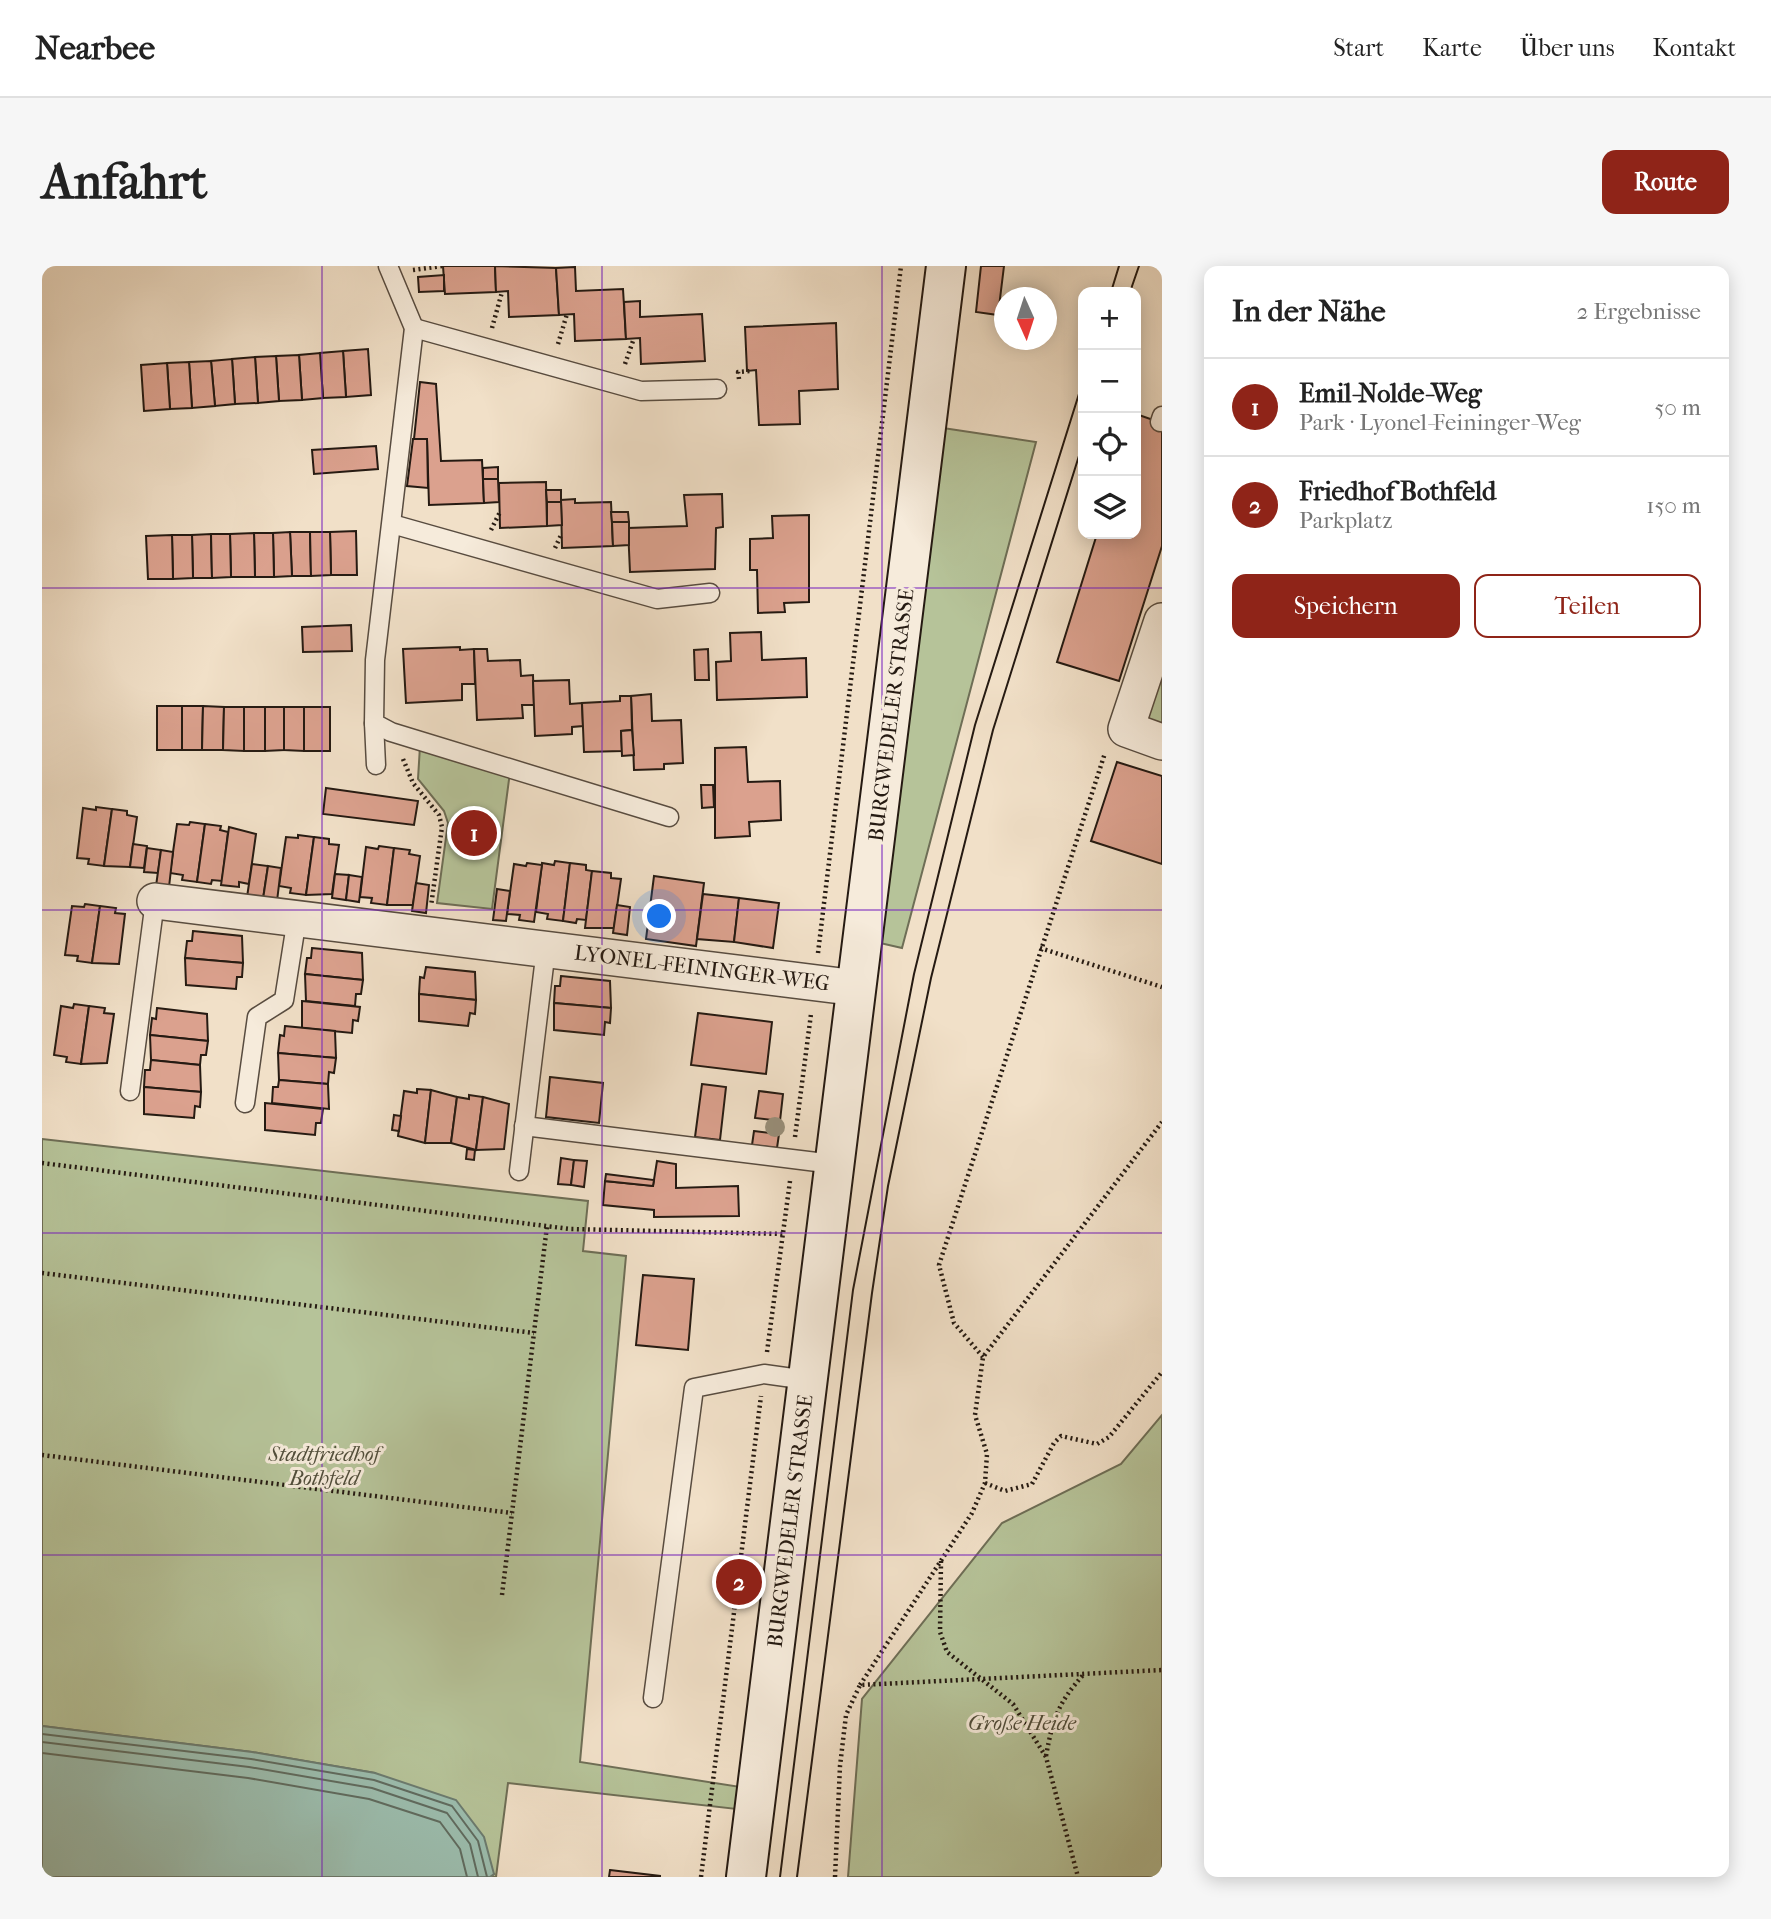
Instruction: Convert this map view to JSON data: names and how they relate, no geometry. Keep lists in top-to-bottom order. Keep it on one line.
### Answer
{"streets":{"main road":["BURGWEDELER STRASSE"],"street":["LYONEL-FEININGER-WEG"]},"crossings":[["BURGWEDELER STRASSE","LYONEL-FEININGER-WEG"]],"parks":["Stadtfriedhof Bothfeld","Große Heide"],"north":"bottom","page":{"header":"Nearbee","nav":["Start","Karte","Über uns","Kontakt"],"buttons":["Route",["Speichern","Teilen"]],"title":"Anfahrt","heading":["In der Nähe","2 Ergebnisse"],"map_buttons":["+","−"],"list":[{"mark":"1","name":"Emil-Nolde-Weg","note":"Park · Lyonel-Feininger-Weg","value":"50 m"},{"mark":"2","name":"Friedhof Bothfeld","note":"Parkplatz","value":"150 m"}],"pins":["1","2"]}}
